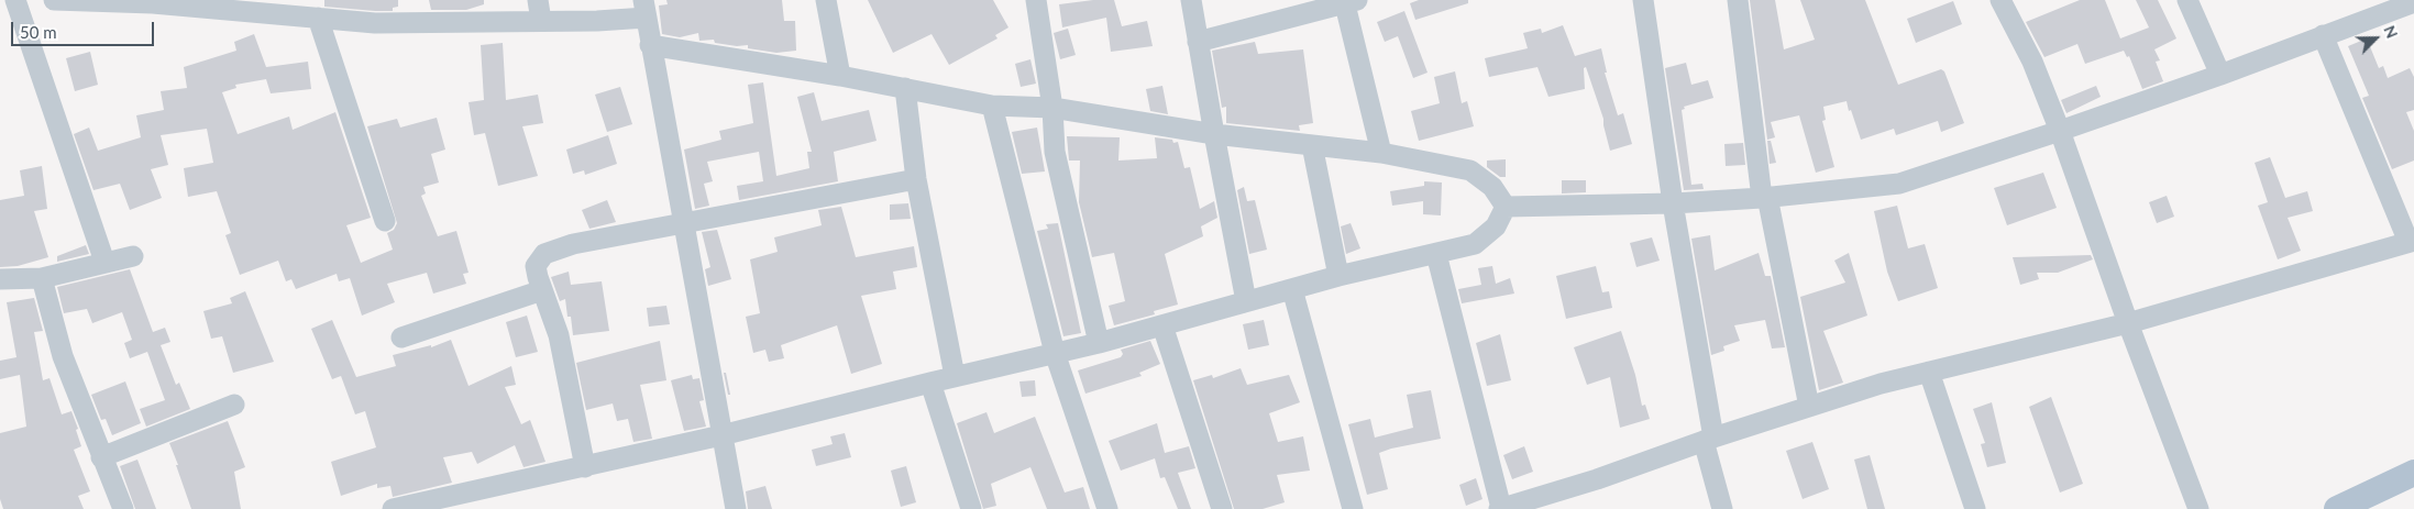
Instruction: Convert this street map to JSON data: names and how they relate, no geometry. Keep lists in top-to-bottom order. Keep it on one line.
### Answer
{"scale_bar":"50 m","north":"top right"}
